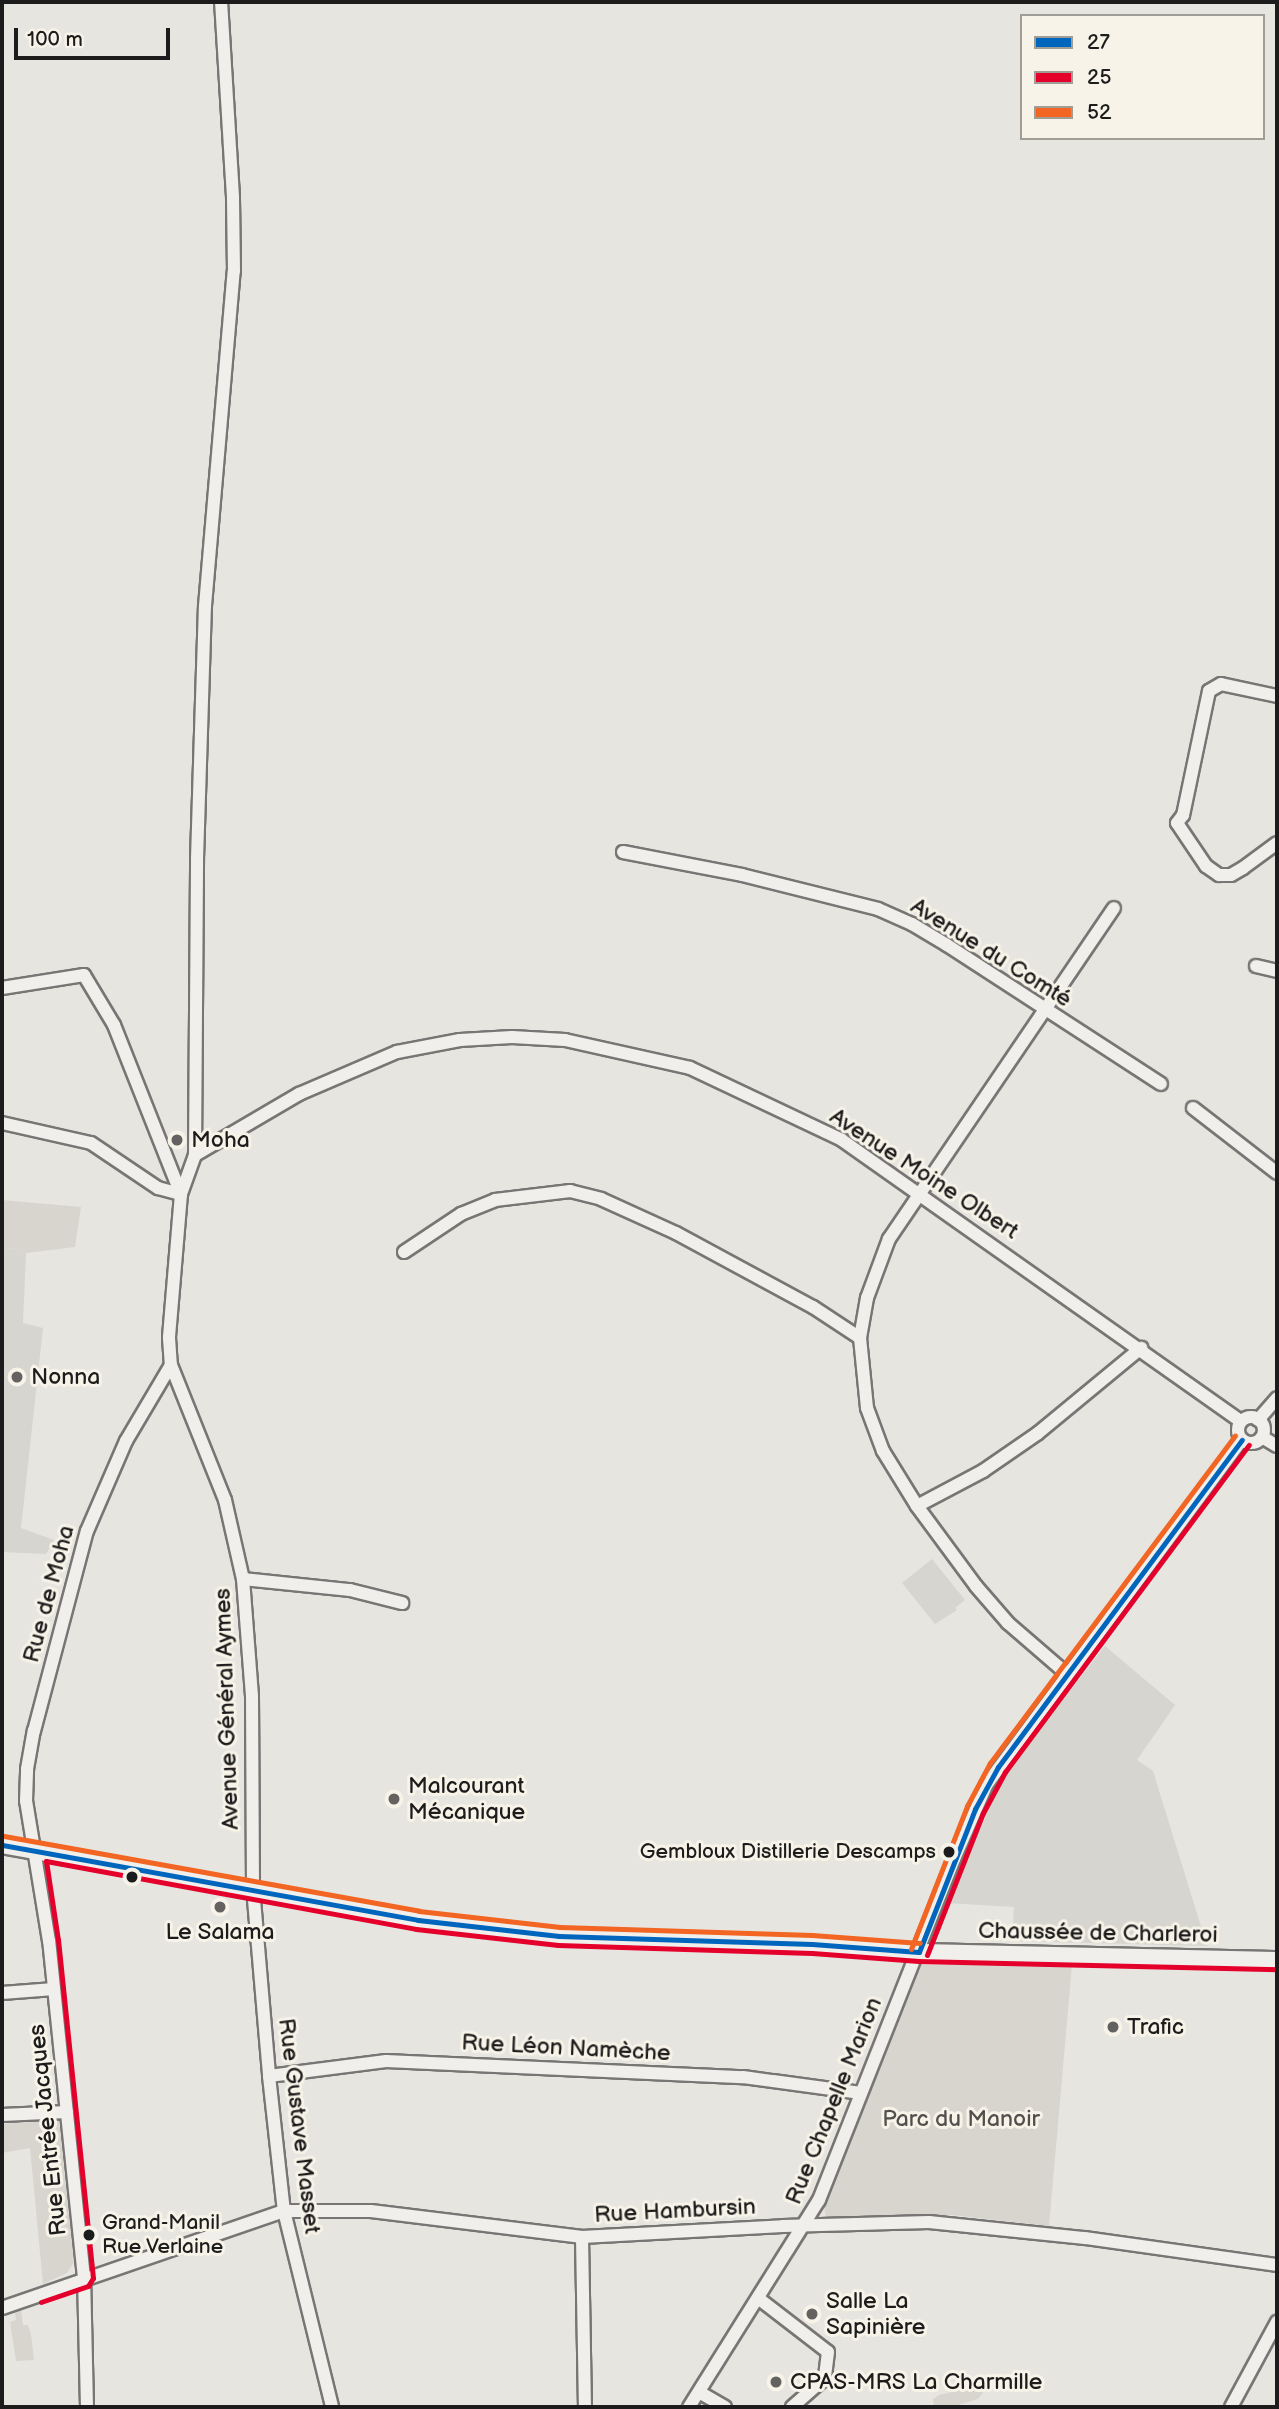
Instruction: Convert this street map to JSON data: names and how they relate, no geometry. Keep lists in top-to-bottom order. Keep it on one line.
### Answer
{"streets":{"main road":["Chaussée de Charleroi"],"street":["Avenue du Comté","Avenue Moine Olbert","Rue de Moha","Avenue Général Aymes","Rue Léon Namèche","Rue Chapelle Marion","Rue Gustave Masset","Rue Entrée Jacques","Rue Hambursin"]},"crossings":[["Avenue Moine Olbert","Rue Chapelle Marion"],["Rue de Moha","Avenue Général Aymes"],["Rue de Moha","Chaussée de Charleroi"],["Rue de Moha","Rue Entrée Jacques"],["Avenue Général Aymes","Chaussée de Charleroi"],["Avenue Général Aymes","Rue Gustave Masset"],["Chaussée de Charleroi","Rue Chapelle Marion"],["Chaussée de Charleroi","Rue Gustave Masset"],["Chaussée de Charleroi","Rue Entrée Jacques"],["Rue Léon Namèche","Rue Chapelle Marion"],["Rue Léon Namèche","Rue Gustave Masset"],["Rue Chapelle Marion","Rue Hambursin"],["Rue Gustave Masset","Rue Hambursin"],["Rue Entrée Jacques","Rue Hambursin"]],"parks":["Parc du Manoir"],"places":["Moha","Nonna","Malcourant Mécanique","Gembloux Distillerie Descamps","Le Salama","Trafic","Grand-Manil Rue Verlaine","Salle La Sapinière","CPAS-MRS La Charmille"],"lines":["transit line 52","transit line 27","transit line 25"],"legend":["27","25","52"],"scale_bar":"100 m"}
